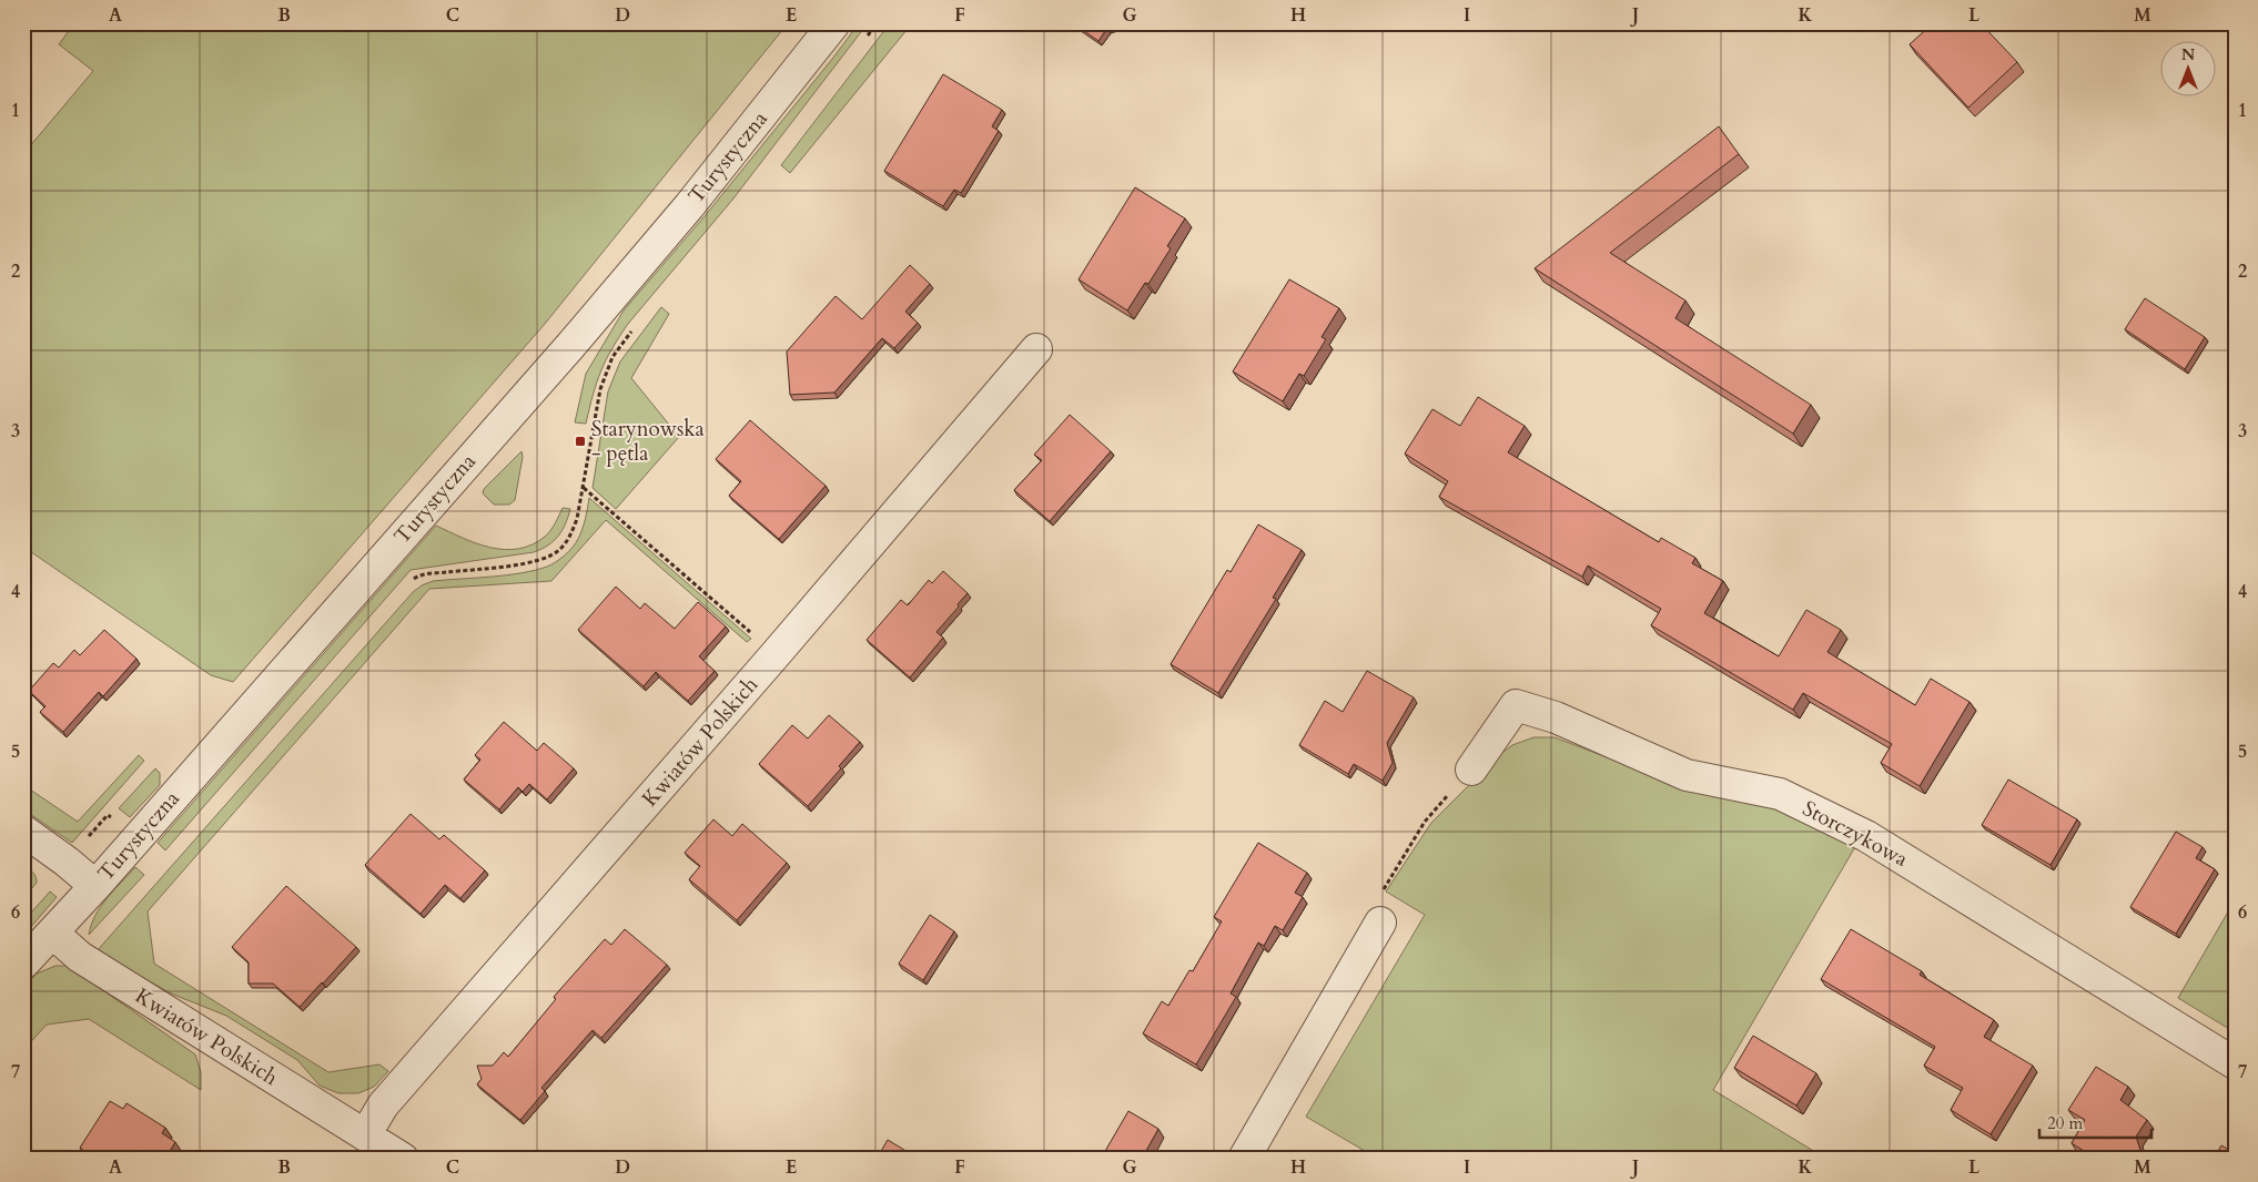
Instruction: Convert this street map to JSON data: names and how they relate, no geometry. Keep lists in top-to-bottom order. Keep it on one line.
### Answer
{"streets":{"street":["Turystyczna","Kwiatów Polskich","Storczykowa"]},"crossings":[["Turystyczna","Kwiatów Polskich"]],"places":{"transit":["Starynowska - pętla"]},"scale_bar":"20 m","north":"top","grid":{"columns":["A","B","C","D","E","F","G","H","I","J","K","L","M"],"rows":["1","2","3","4","5","6","7"]}}
